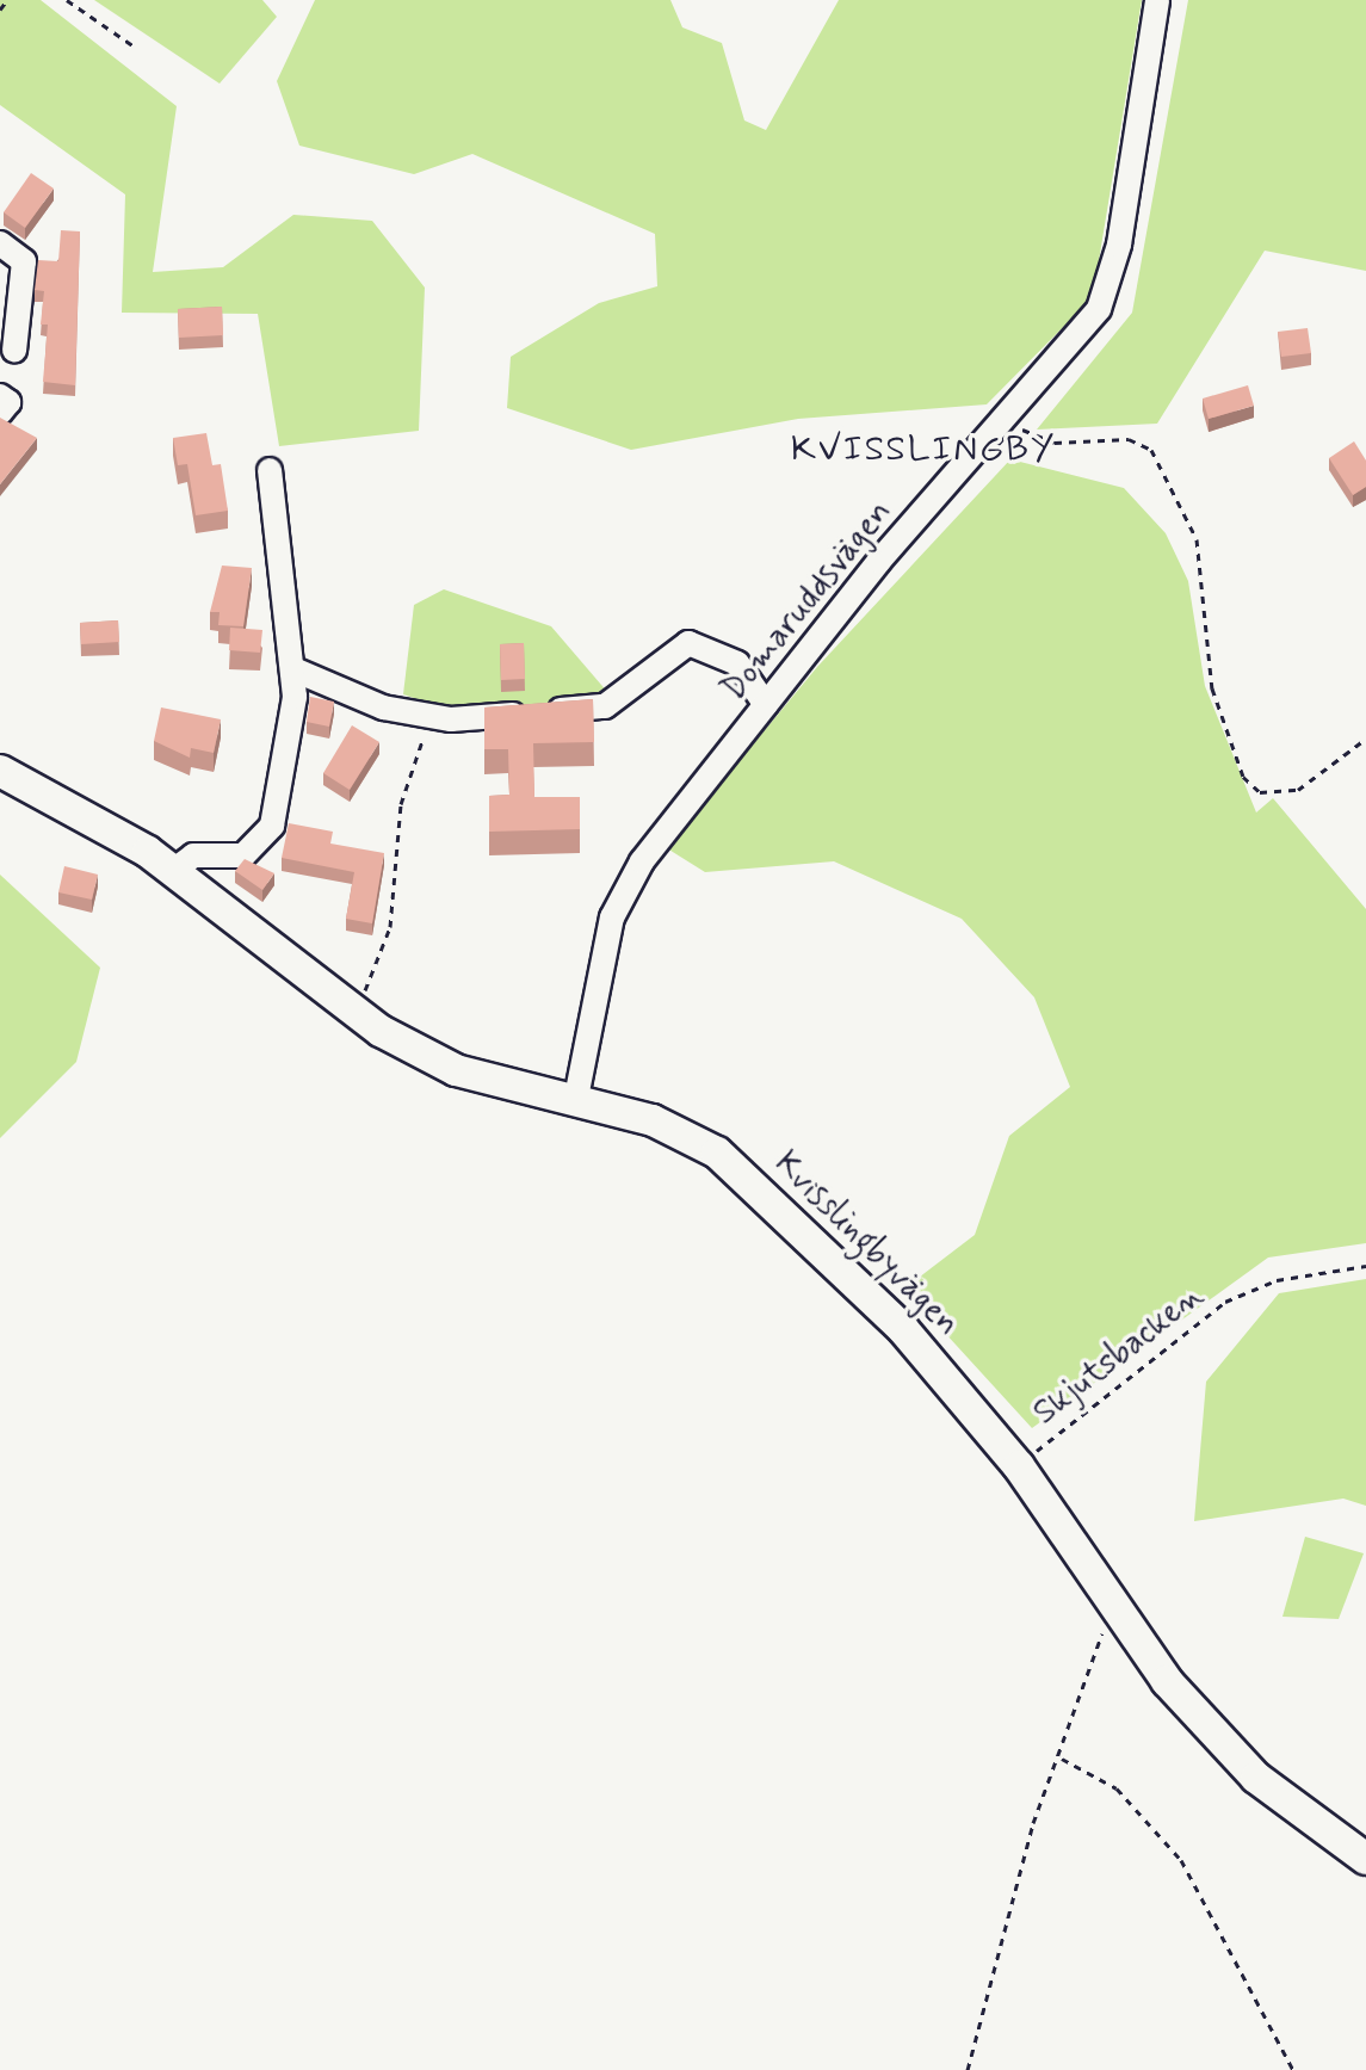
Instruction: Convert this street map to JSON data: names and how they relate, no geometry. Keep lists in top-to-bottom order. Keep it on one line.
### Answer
{"streets":{"street":["Domaruddsvägen","Kvisslingbyvägen"],"path":["Skjutsbacken"]},"crossings":[["Domaruddsvägen","Kvisslingbyvägen"],["Kvisslingbyvägen","Skjutsbacken"]],"districts":["KVISSLINGBY"]}
